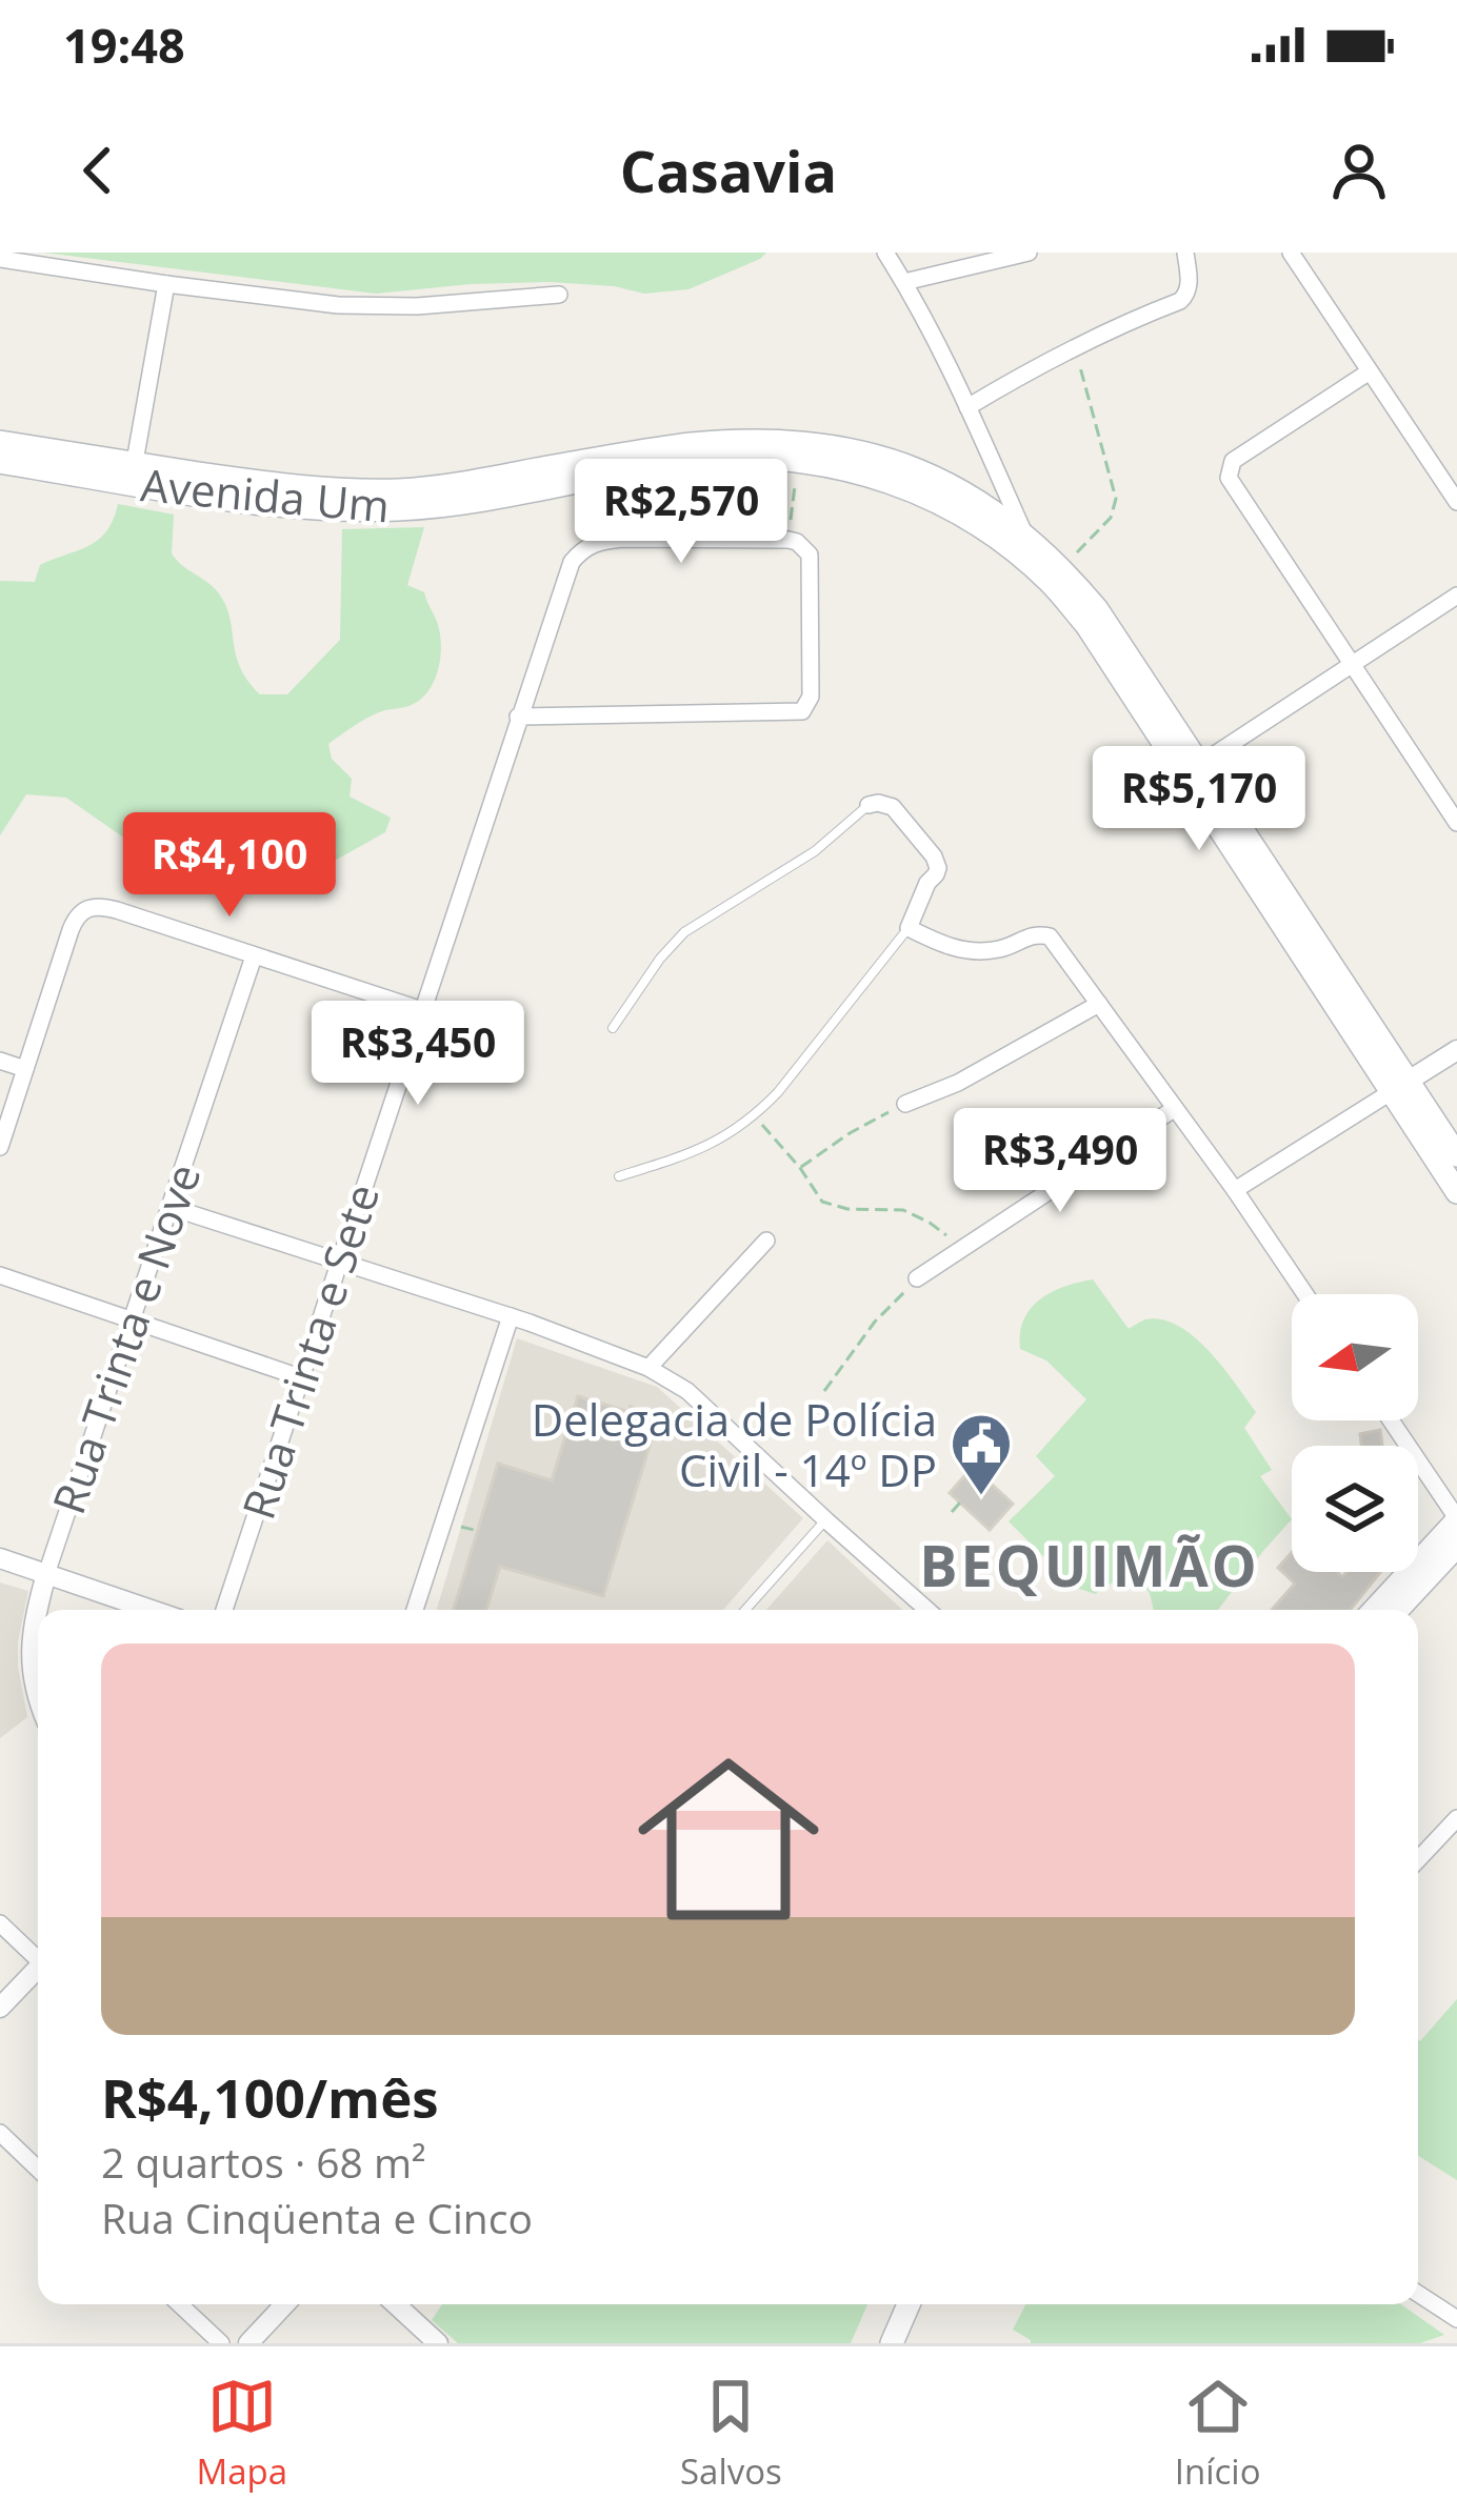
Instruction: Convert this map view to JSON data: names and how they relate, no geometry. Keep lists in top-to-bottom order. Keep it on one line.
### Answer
{"streets":{"main road":["Avenida Um"],"street":["Rua Trinta e Nove","Rua Trinta e Sete"]},"districts":["BEQUIMÃO"],"places":{"public building":["Delegacia de Polícia Civil - 14º DP"]},"north":"left","page":{"status":"19:48","header":"Casavia","price":["R$2,570","R$5,170","R$4,100","R$3,450","R$3,490"],"list":[{"name":"R$4,100/mês","note":"2 quartos · 68 m² · Rua Cinqüenta e Cinco"}],"tabs":["Mapa","Salvos","Início"]}}
